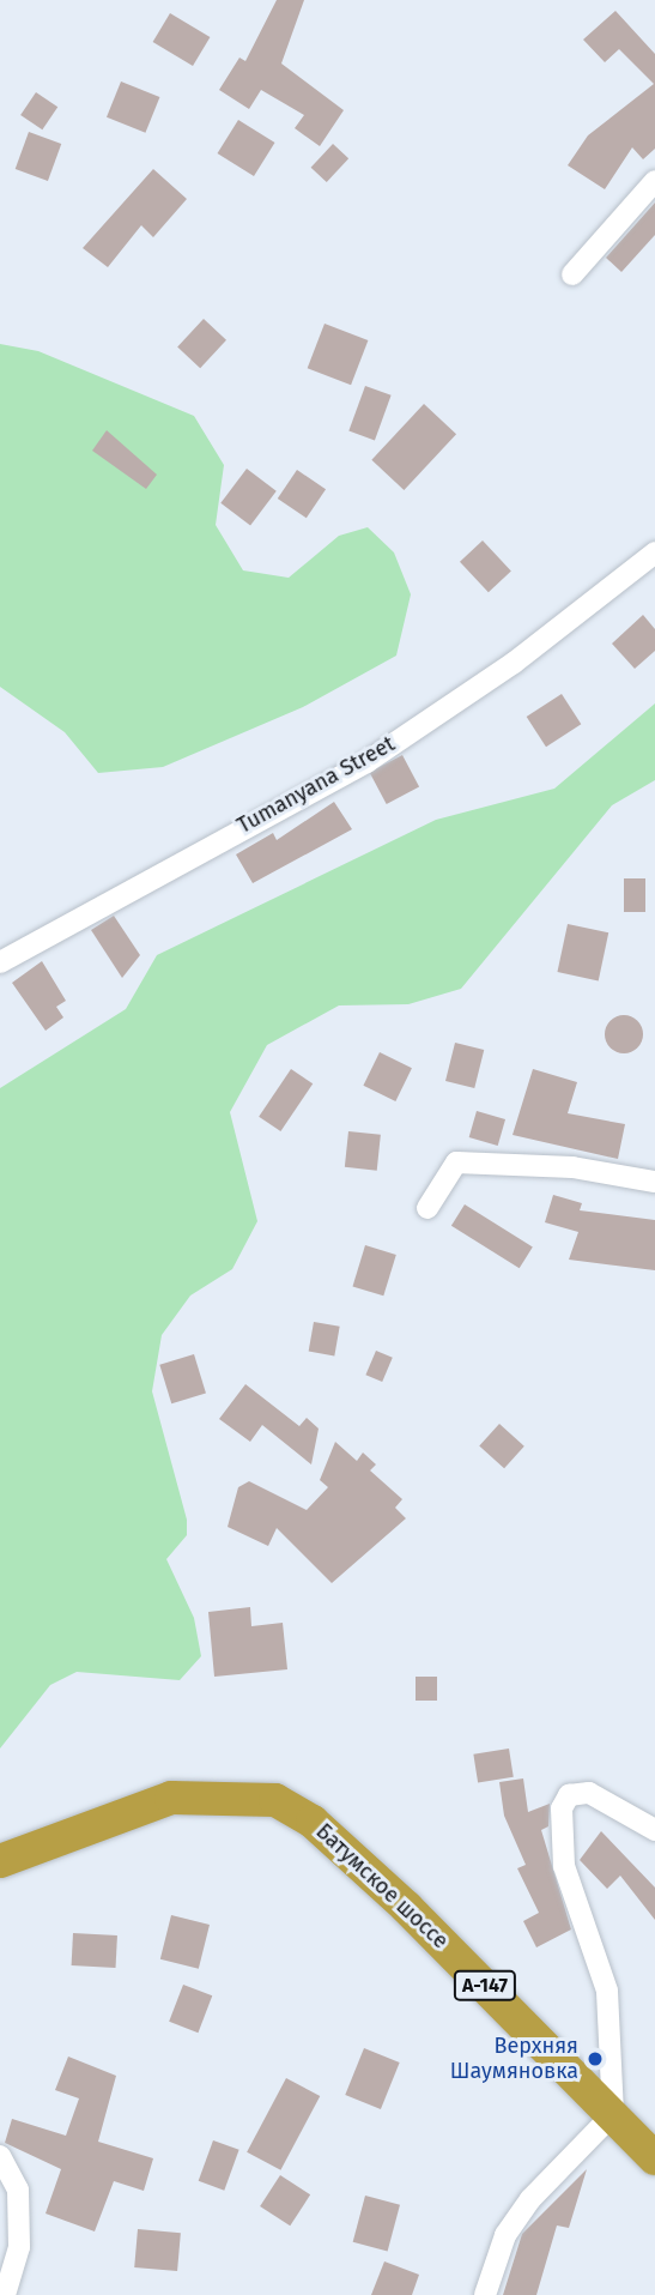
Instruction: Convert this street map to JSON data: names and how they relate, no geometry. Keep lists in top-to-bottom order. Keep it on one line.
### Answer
{"streets":{"highway":["Батумское шоссе","А-147"],"street":["Tumanyana Street"]},"places":["Верхняя Шаумяновка"]}
